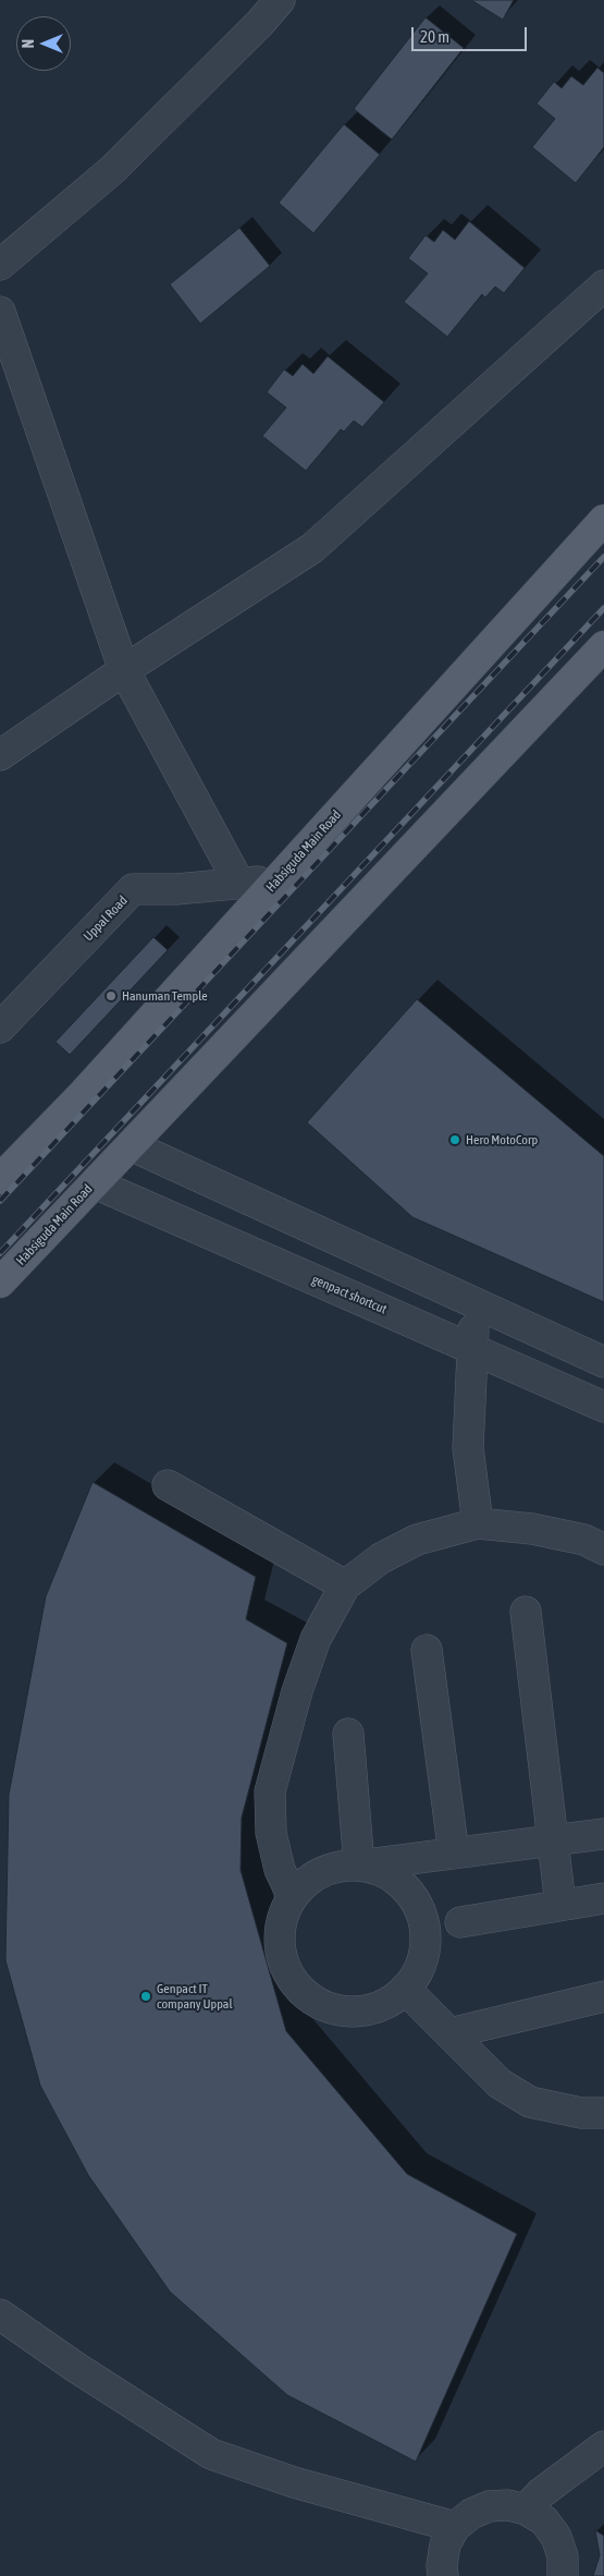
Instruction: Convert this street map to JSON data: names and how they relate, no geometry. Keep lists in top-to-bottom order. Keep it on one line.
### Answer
{"streets":{"main road":["Habsiguda Main Road"],"street":["Uppal Road","genpact shortcut"]},"crossings":[["Habsiguda Main Road","Uppal Road"],["Habsiguda Main Road","genpact shortcut"]],"places":["Hanuman Temple","Hero MotoCorp","Genpact IT company Uppal"],"scale_bar":"20 m","north":"left"}
